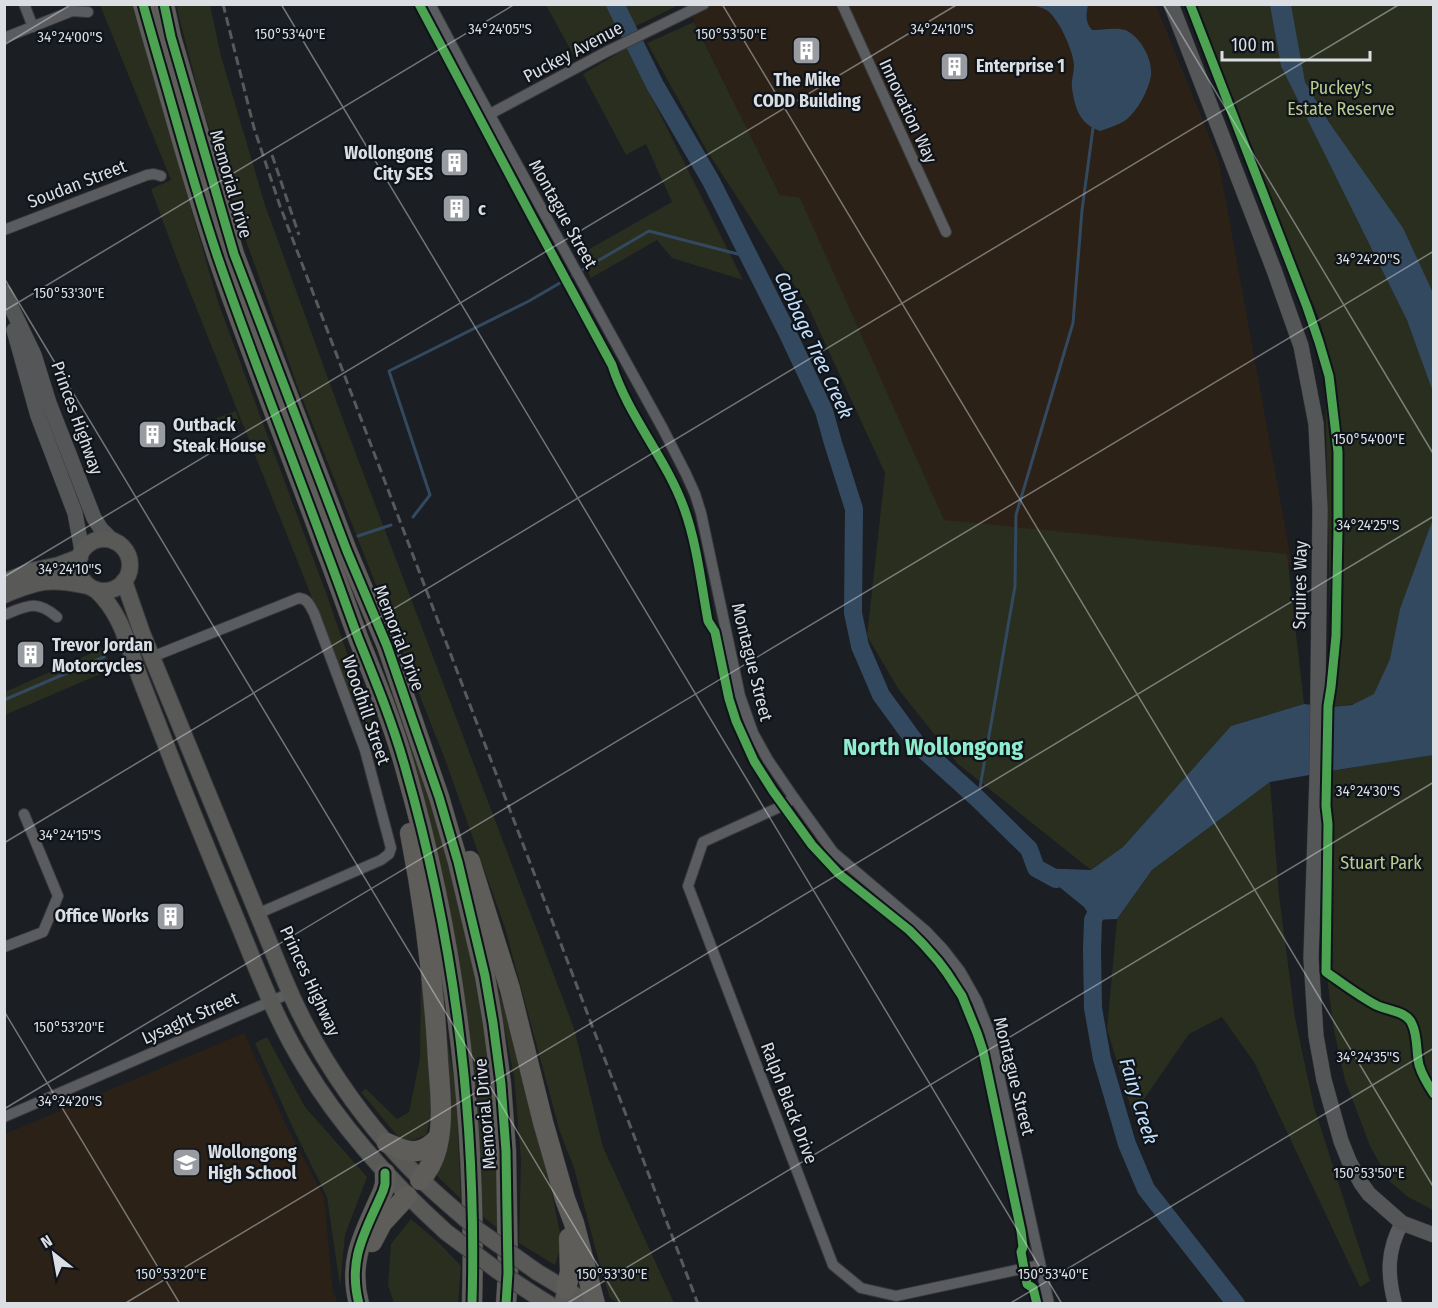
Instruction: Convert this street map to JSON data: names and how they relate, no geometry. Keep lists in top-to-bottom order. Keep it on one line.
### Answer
{"streets":{"highway":["Memorial Drive"],"main road":["Princes Highway","Squires Way"],"street":["Puckey Avenue","Innovation Way","Soudan Street","Montague Street","Woodhill Street","Lysaght Street","Ralph Black Drive"]},"crossings":[["Puckey Avenue","Montague Street"],["Montague Street","Ralph Black Drive"],["Princes Highway","Woodhill Street"],["Princes Highway","Lysaght Street"]],"districts":["North Wollongong"],"water":["Cabbage Tree Creek","Fairy Creek"],"parks":["Puckey's Estate Reserve","Stuart Park"],"places":{"building":["The Mike CODD Building","Enterprise 1","Wollongong City SES","c","Outback Steak House","Trevor Jordan Motorcycles","Office Works"],"school or university":["Wollongong High School"]},"scale_bar":"100 m","north":"top left","coordinates":["34°24'05\"S","34°24'10\"S","150°53'50\"E","150°53'40\"E","34°24'00\"S","34°24'20\"S","150°53'30\"E","150°54'00\"E","34°24'25\"S","34°24'30\"S","34°24'15\"S","150°53'20\"E","34°24'35\"S"]}
